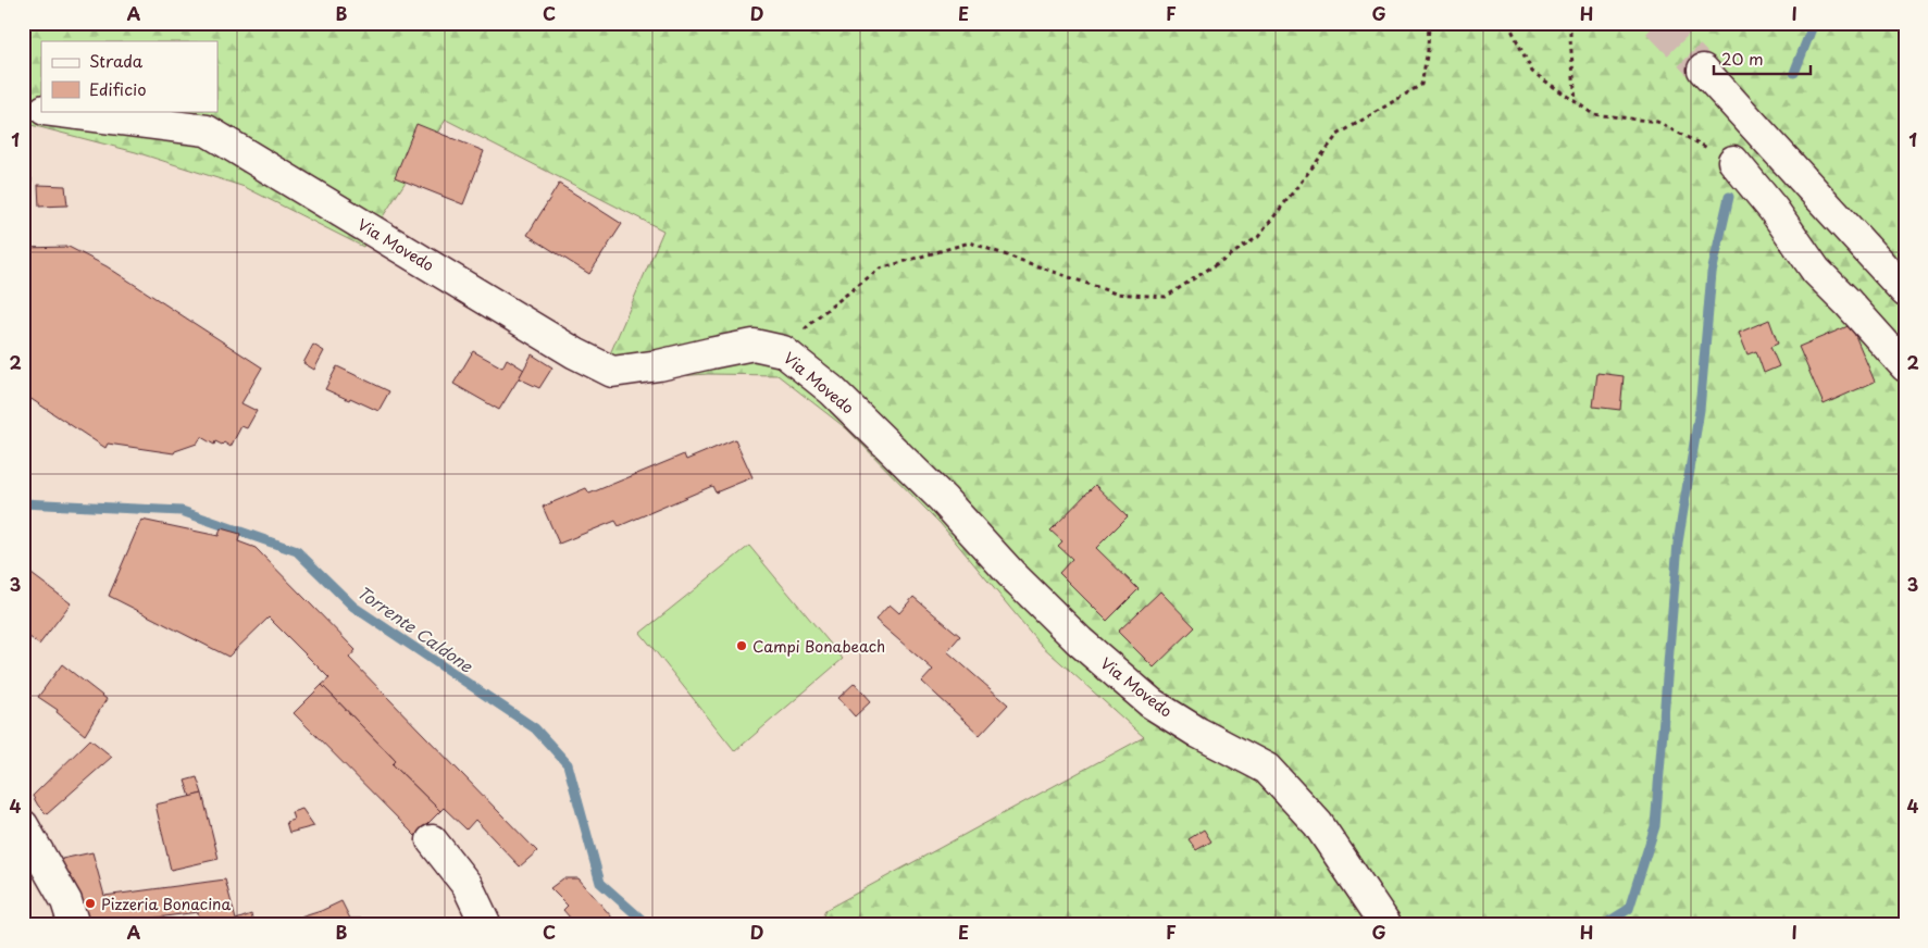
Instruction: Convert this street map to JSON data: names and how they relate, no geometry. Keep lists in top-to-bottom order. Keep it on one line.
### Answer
{"streets":{"main road":["Via Movedo"]},"water":["Torrente Caldone"],"places":["Campi Bonabeach","Pizzeria Bonacina"],"legend":["Strada","Edificio"],"scale_bar":"20 m","grid":{"columns":["A","B","C","D","E","F","G","H","I"],"rows":["1","2","3","4"]}}
